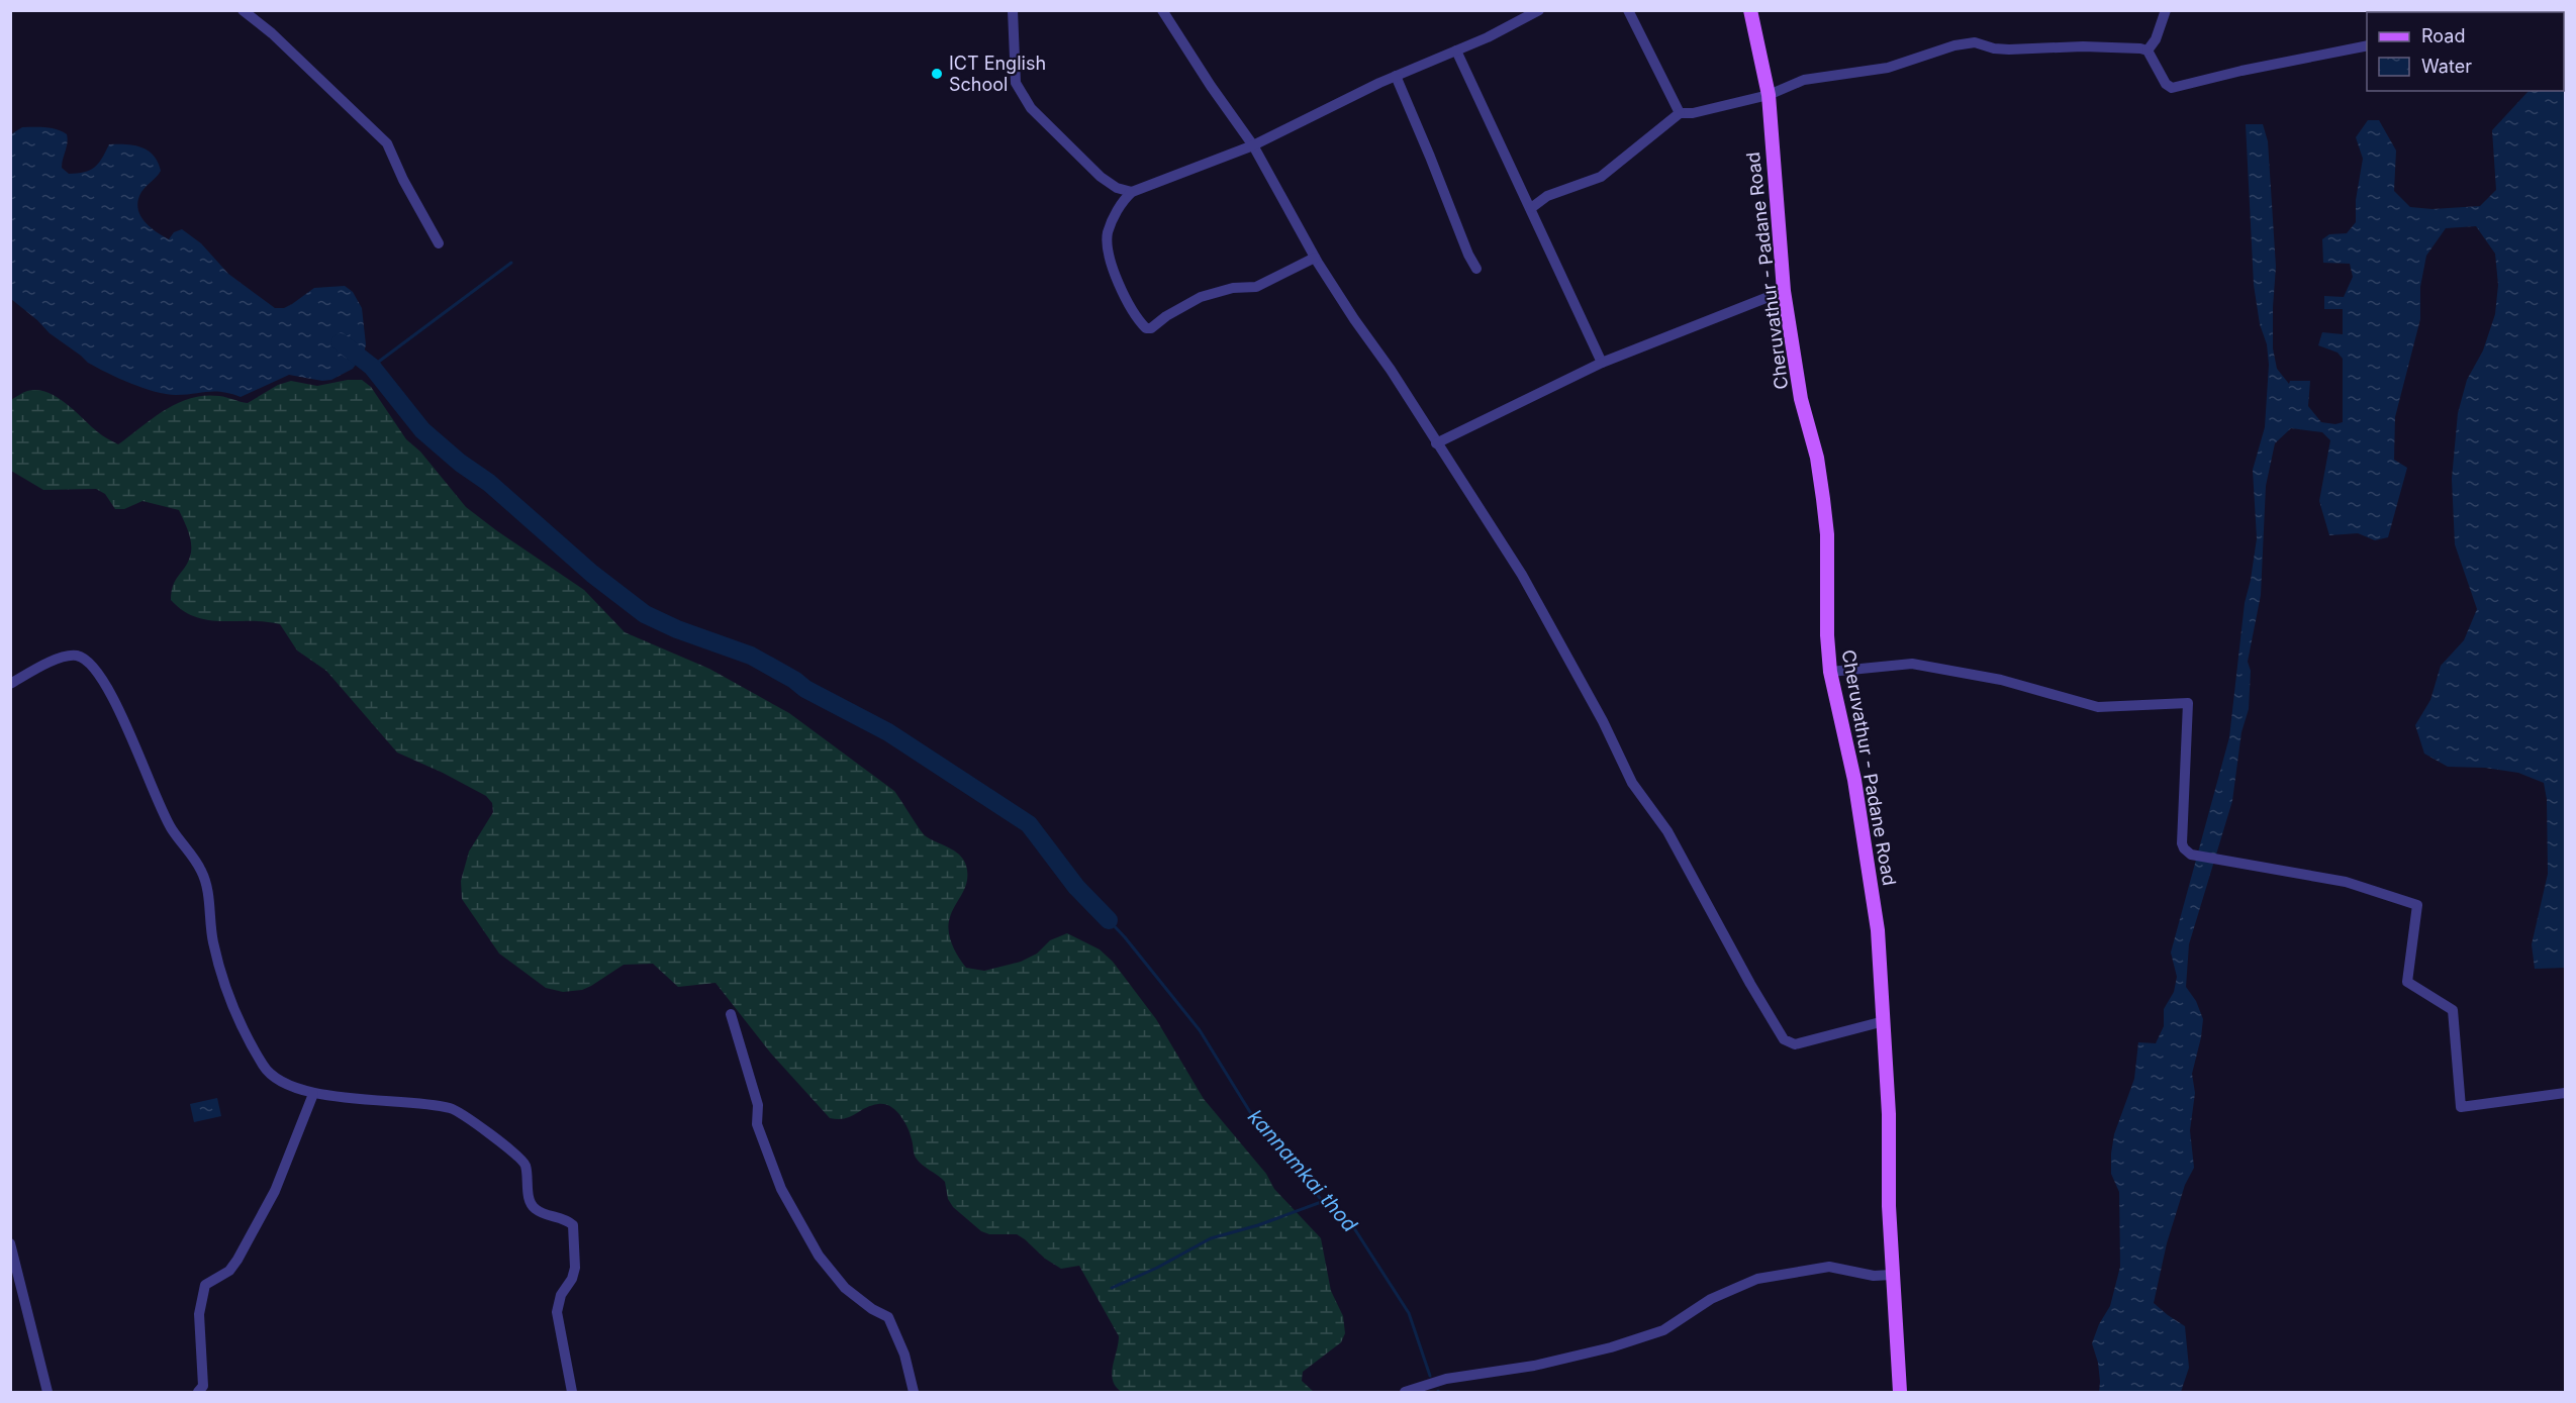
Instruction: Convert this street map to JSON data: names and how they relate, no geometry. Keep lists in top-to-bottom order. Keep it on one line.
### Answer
{"streets":{"main road":["Cheruvathur - Padane Road"]},"water":["kannamkai thod"],"places":["ICT English School"],"legend":["Road","Water"]}
